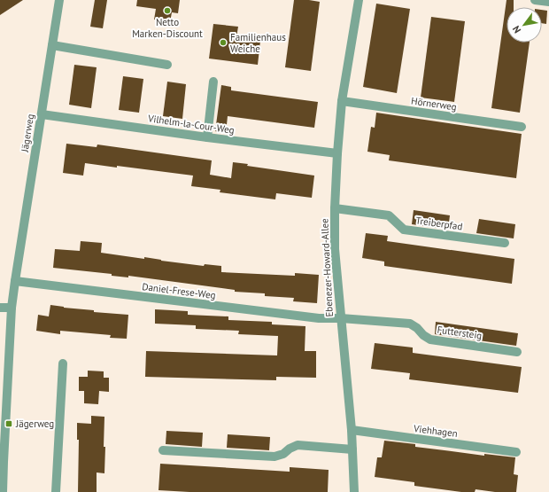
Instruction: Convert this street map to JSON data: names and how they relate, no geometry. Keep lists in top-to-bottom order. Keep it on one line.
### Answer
{"streets":{"street":["Hörnerweg","Vilhelm-la-Cour-Weg","Jägerweg","Treiberpfad","Ebenezer-Howard-Allee","Daniel-Frese-Weg","Futtersteig","Viehhagen"]},"crossings":[["Hörnerweg","Ebenezer-Howard-Allee"],["Vilhelm-la-Cour-Weg","Jägerweg"],["Vilhelm-la-Cour-Weg","Ebenezer-Howard-Allee"],["Jägerweg","Daniel-Frese-Weg"],["Treiberpfad","Ebenezer-Howard-Allee"],["Ebenezer-Howard-Allee","Daniel-Frese-Weg"],["Ebenezer-Howard-Allee","Futtersteig"],["Ebenezer-Howard-Allee","Viehhagen"],["Daniel-Frese-Weg","Futtersteig"]],"places":{"other":["Netto Marken-Discount","Familienhaus Weiche"],"transit":["Jägerweg"]},"north":"bottom left"}
